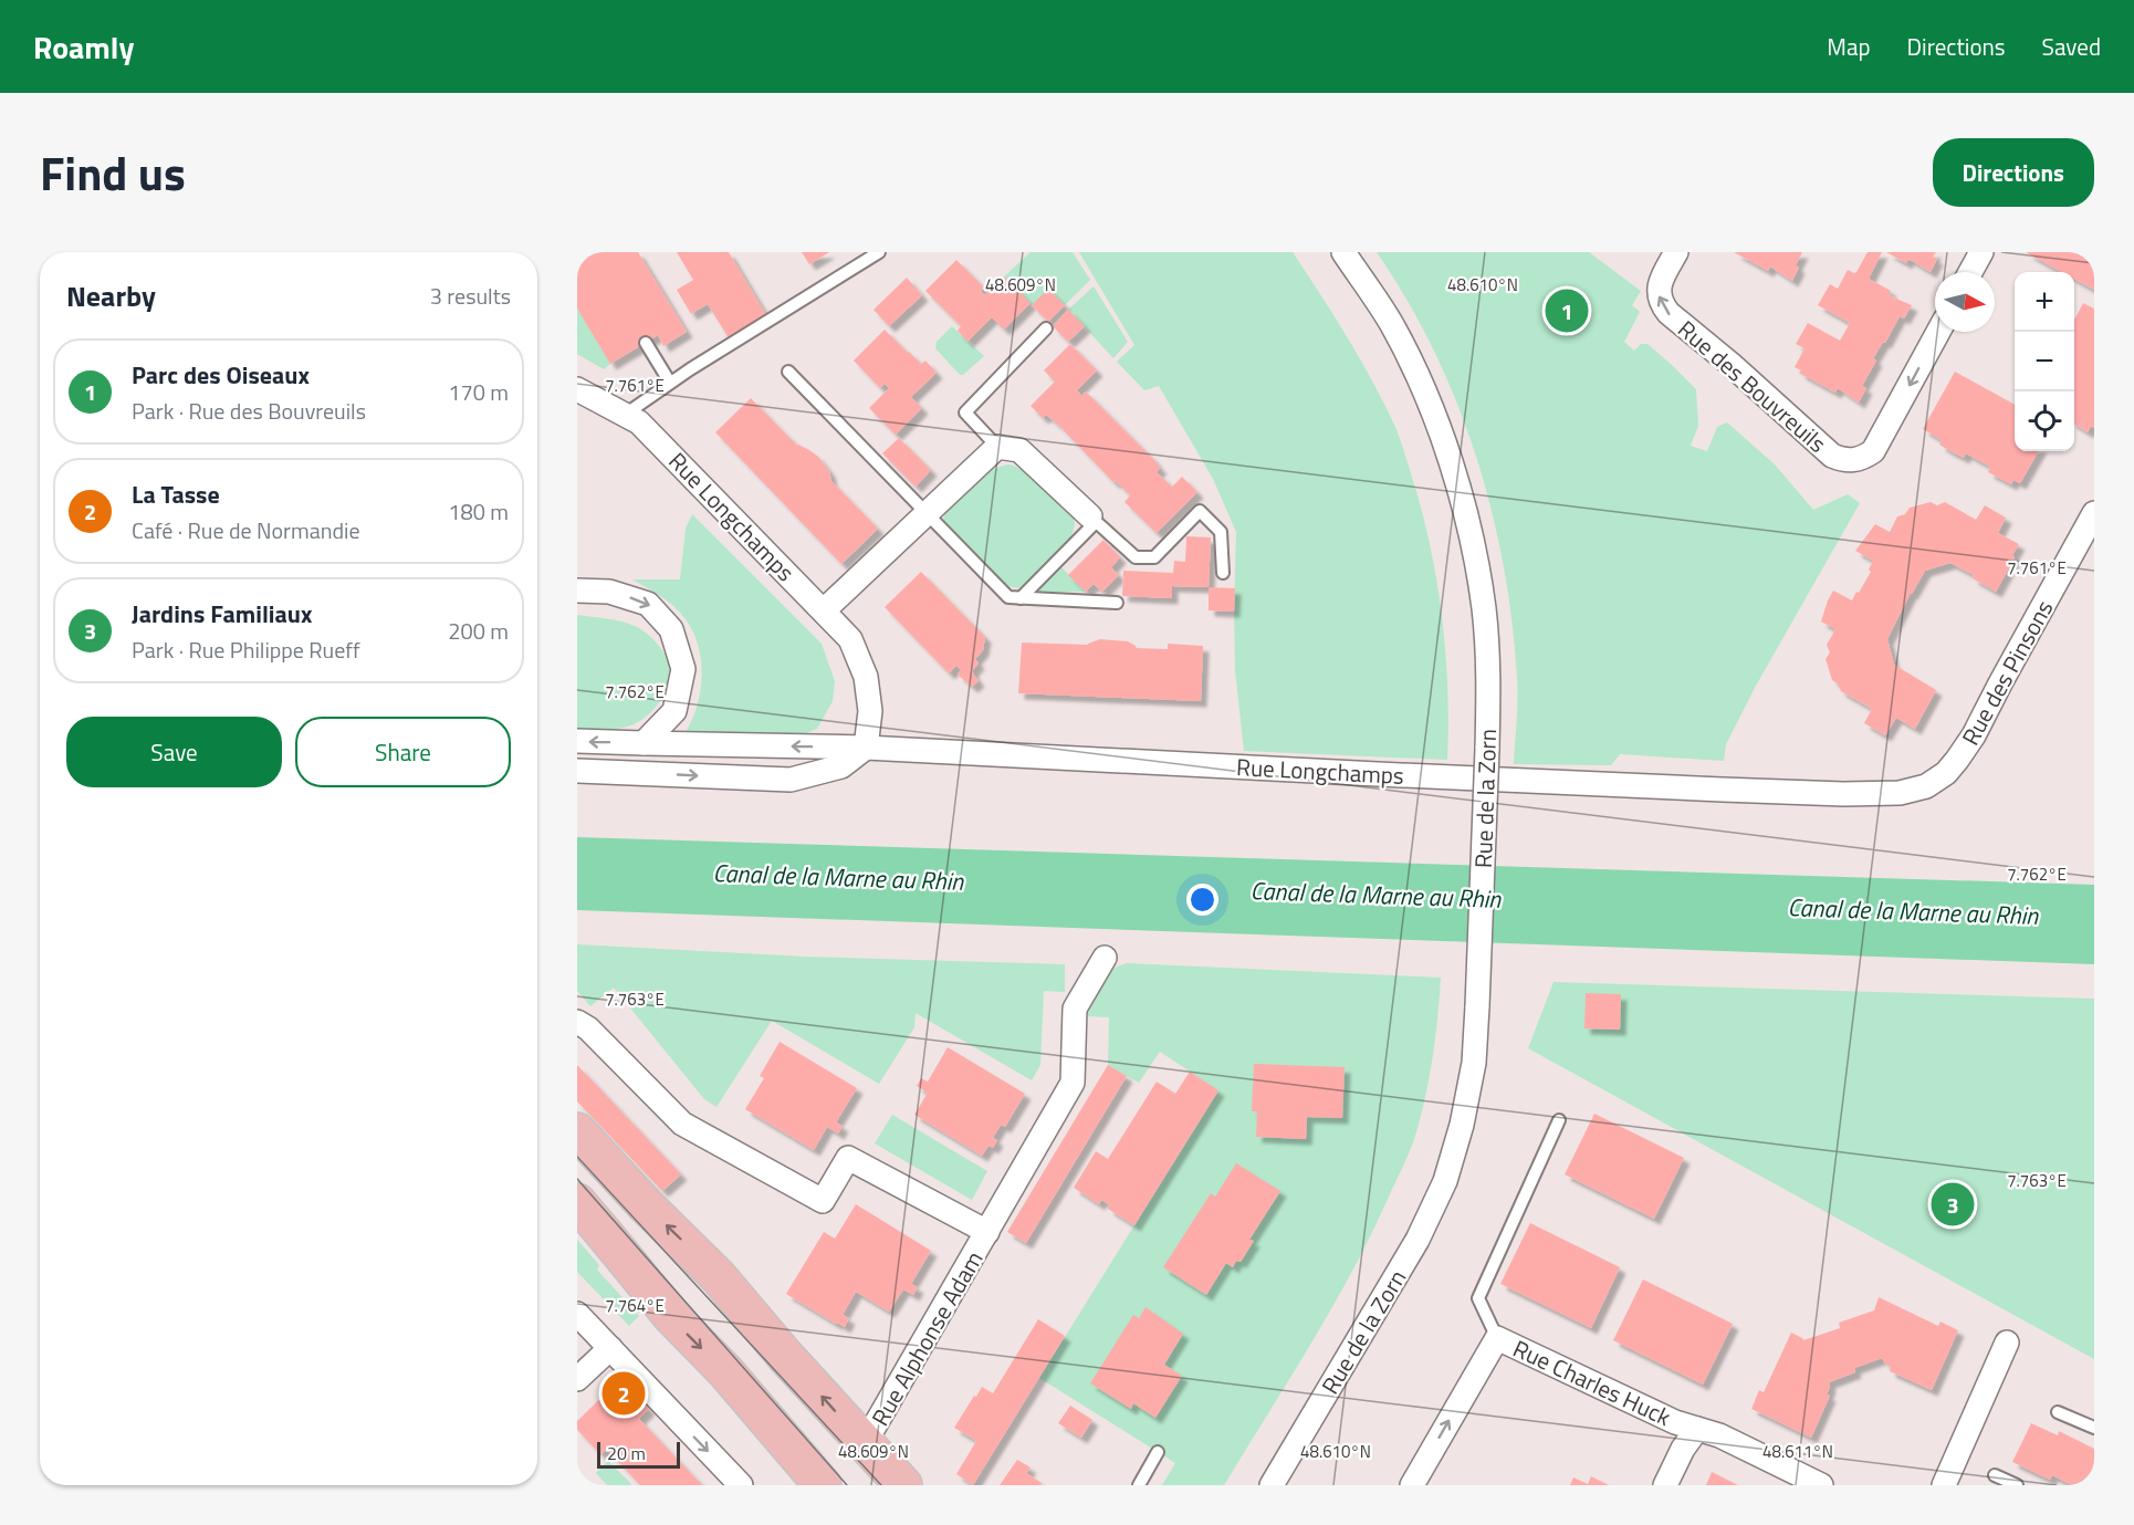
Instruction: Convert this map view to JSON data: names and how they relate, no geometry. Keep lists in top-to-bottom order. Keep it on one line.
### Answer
{"streets":{"street":["Rue des Bouvreuils","Rue Longchamps","Rue des Pinsons","Rue de la Zorn","Rue Alphonse Adam","Rue Charles Huck"]},"crossings":[["Rue Longchamps","Rue des Pinsons"]],"water":["Canal de la Marne au Rhin"],"scale_bar":"20 m","north":"right","page":{"header":"Roamly","nav":["Map","Directions","Saved"],"title":"Find us","buttons":["Directions",["Save","Share"]],"heading":["Nearby","3 results"],"map_buttons":["+","−"],"pins":["1","3","2"],"list":[{"mark":"1","name":"Parc des Oiseaux","note":"Park · Rue des Bouvreuils","value":"170 m"},{"mark":"2","name":"La Tasse","note":"Café · Rue de Normandie","value":"180 m"},{"mark":"3","name":"Jardins Familiaux","note":"Park · Rue Philippe Rueff","value":"200 m"}],"scale":"20 m"},"coordinates":["48.609°N","48.610°N","7.761°E","7.762°E","7.763°E","7.764°E","48.611°N"]}
